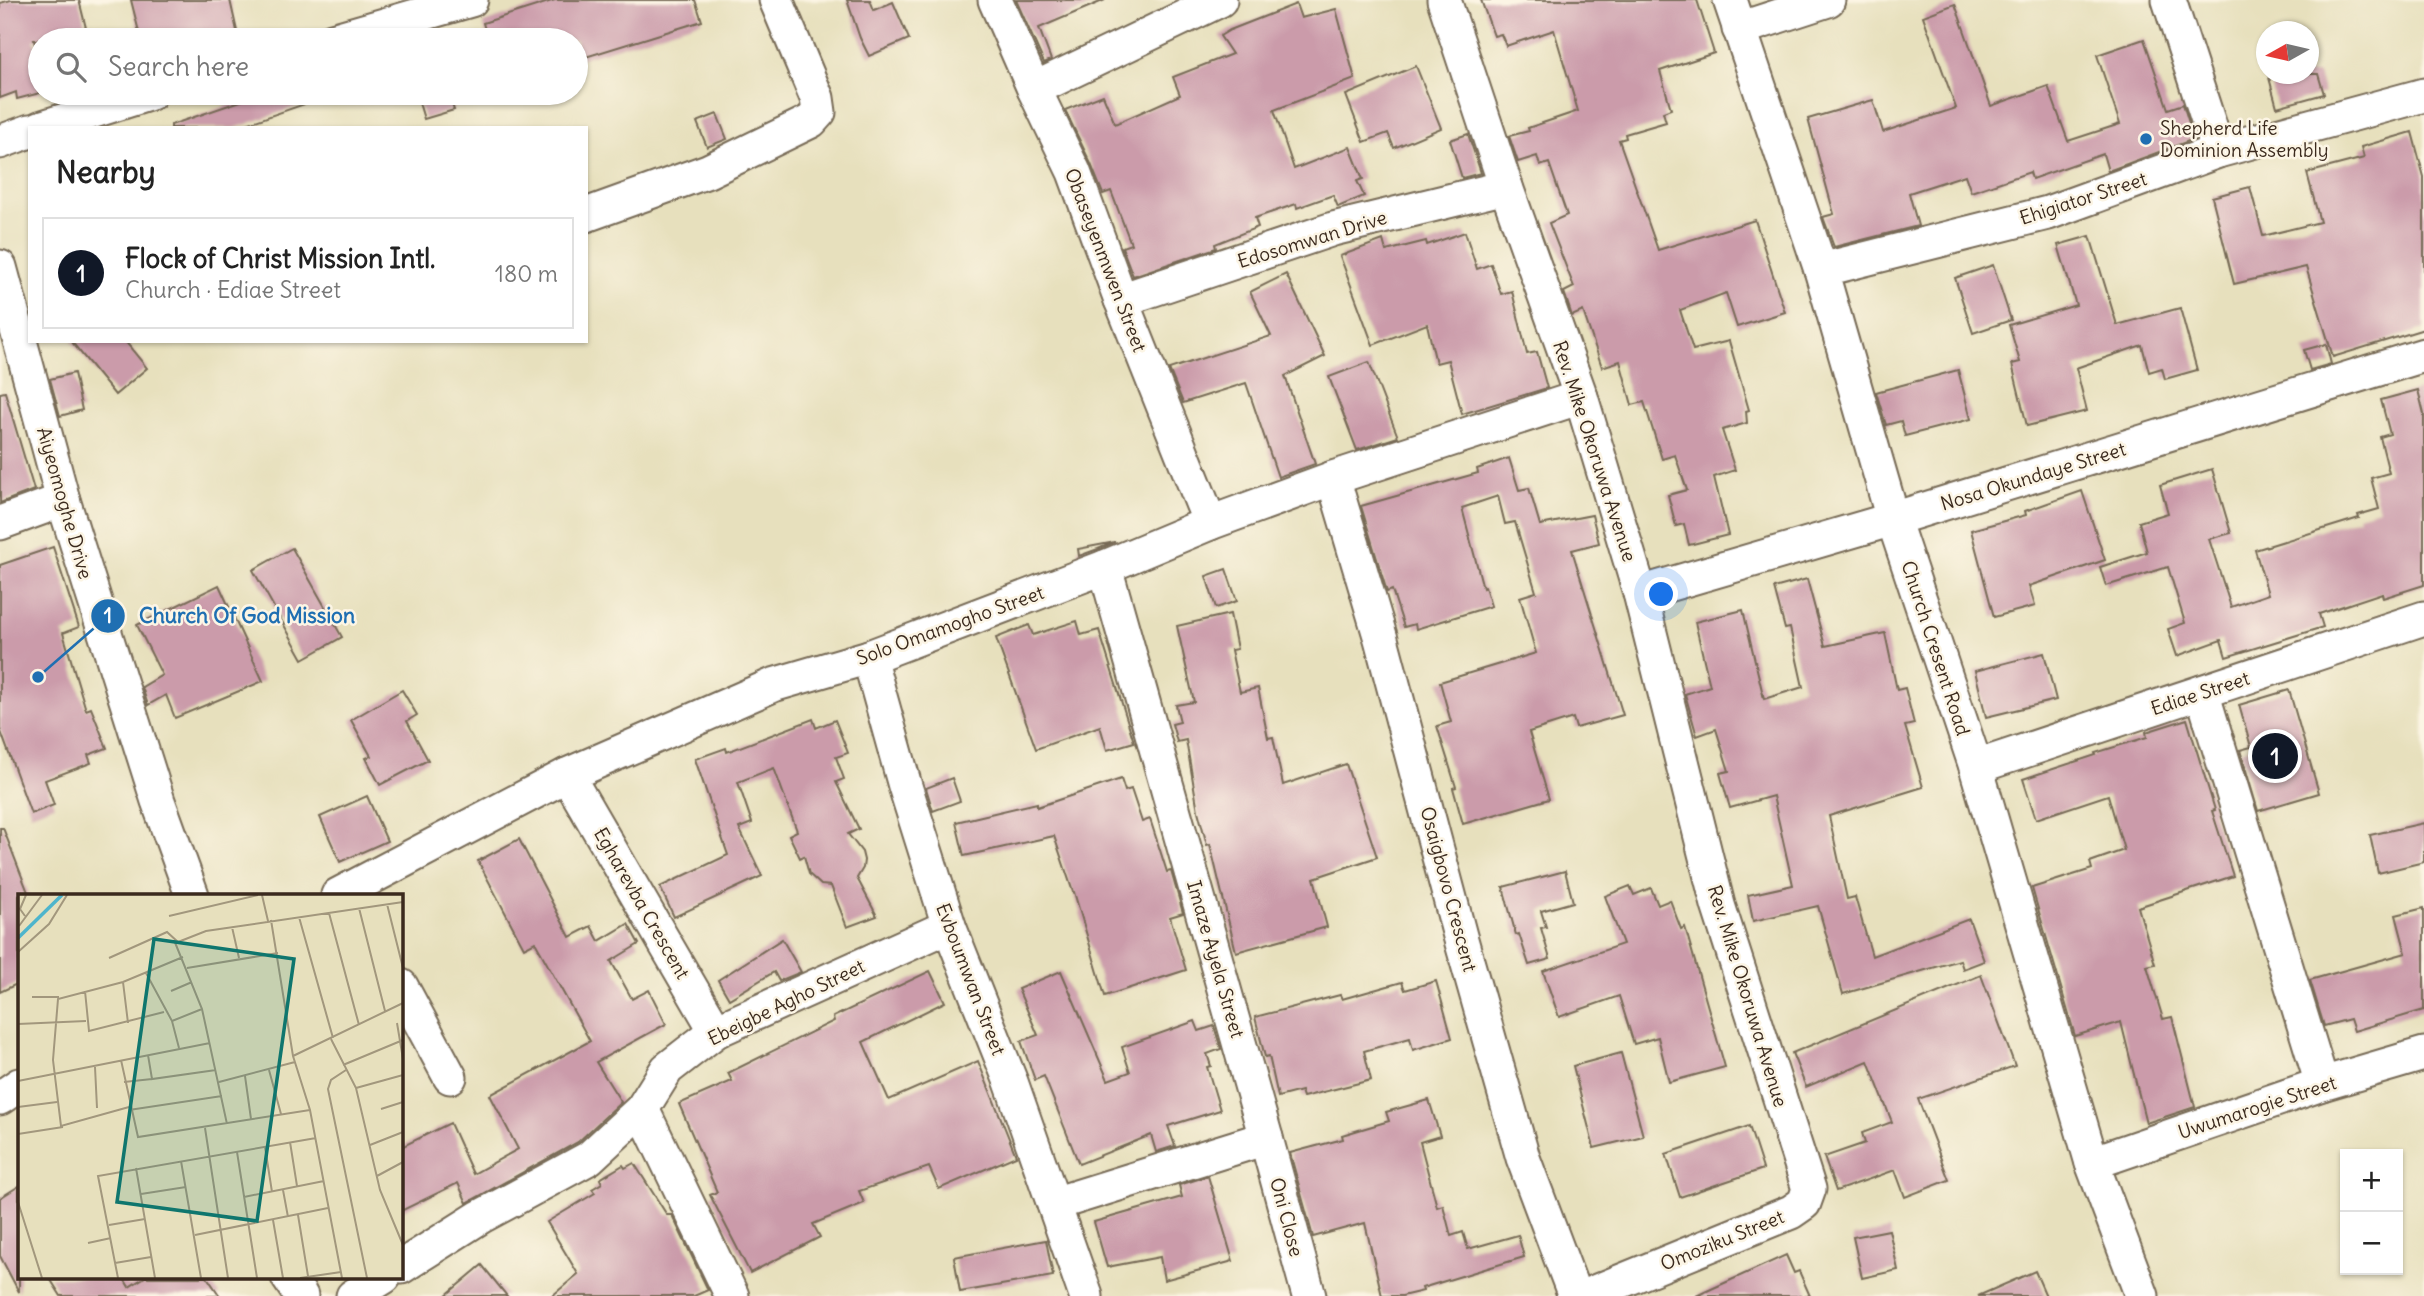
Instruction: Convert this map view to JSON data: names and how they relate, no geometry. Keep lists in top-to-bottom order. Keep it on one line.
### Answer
{"streets":{"street":["Ehigiator Street","Edosomwan Drive","Obaseyenmwen Street","Rev. Mike Okoruwa Avenue","Nosa Okundaye Street","Aiyeomoghe Drive","Solo Omamogho Street","Church Cresent Road","Ediae Street","Osaigbovo Crescent","Egharevba Crescent","Imaze Ayela Street","Evboumwan Street","Ebeigbe Agho Street","Uwumarogie Street","Oni Close","Omoziku Street"]},"crossings":[["Ehigiator Street","Church Cresent Road"],["Edosomwan Drive","Obaseyenmwen Street"],["Edosomwan Drive","Rev. Mike Okoruwa Avenue"],["Obaseyenmwen Street","Solo Omamogho Street"],["Rev. Mike Okoruwa Avenue","Nosa Okundaye Street"],["Rev. Mike Okoruwa Avenue","Solo Omamogho Street"],["Rev. Mike Okoruwa Avenue","Omoziku Street"],["Nosa Okundaye Street","Church Cresent Road"],["Solo Omamogho Street","Osaigbovo Crescent"],["Solo Omamogho Street","Egharevba Crescent"],["Solo Omamogho Street","Imaze Ayela Street"],["Solo Omamogho Street","Evboumwan Street"],["Church Cresent Road","Ediae Street"],["Church Cresent Road","Uwumarogie Street"],["Egharevba Crescent","Ebeigbe Agho Street"],["Imaze Ayela Street","Oni Close"],["Evboumwan Street","Ebeigbe Agho Street"]],"places":["Shepherd Life Dominion Assembly","Church Of God Mission"],"north":"left","page":{"search":"Search here","heading":"Nearby","list":[{"mark":"1","name":"Flock of Christ Mission Intl.","note":"Church · Ediae Street","value":"180 m"}],"pins":"1","map_buttons":["+","−"]}}
